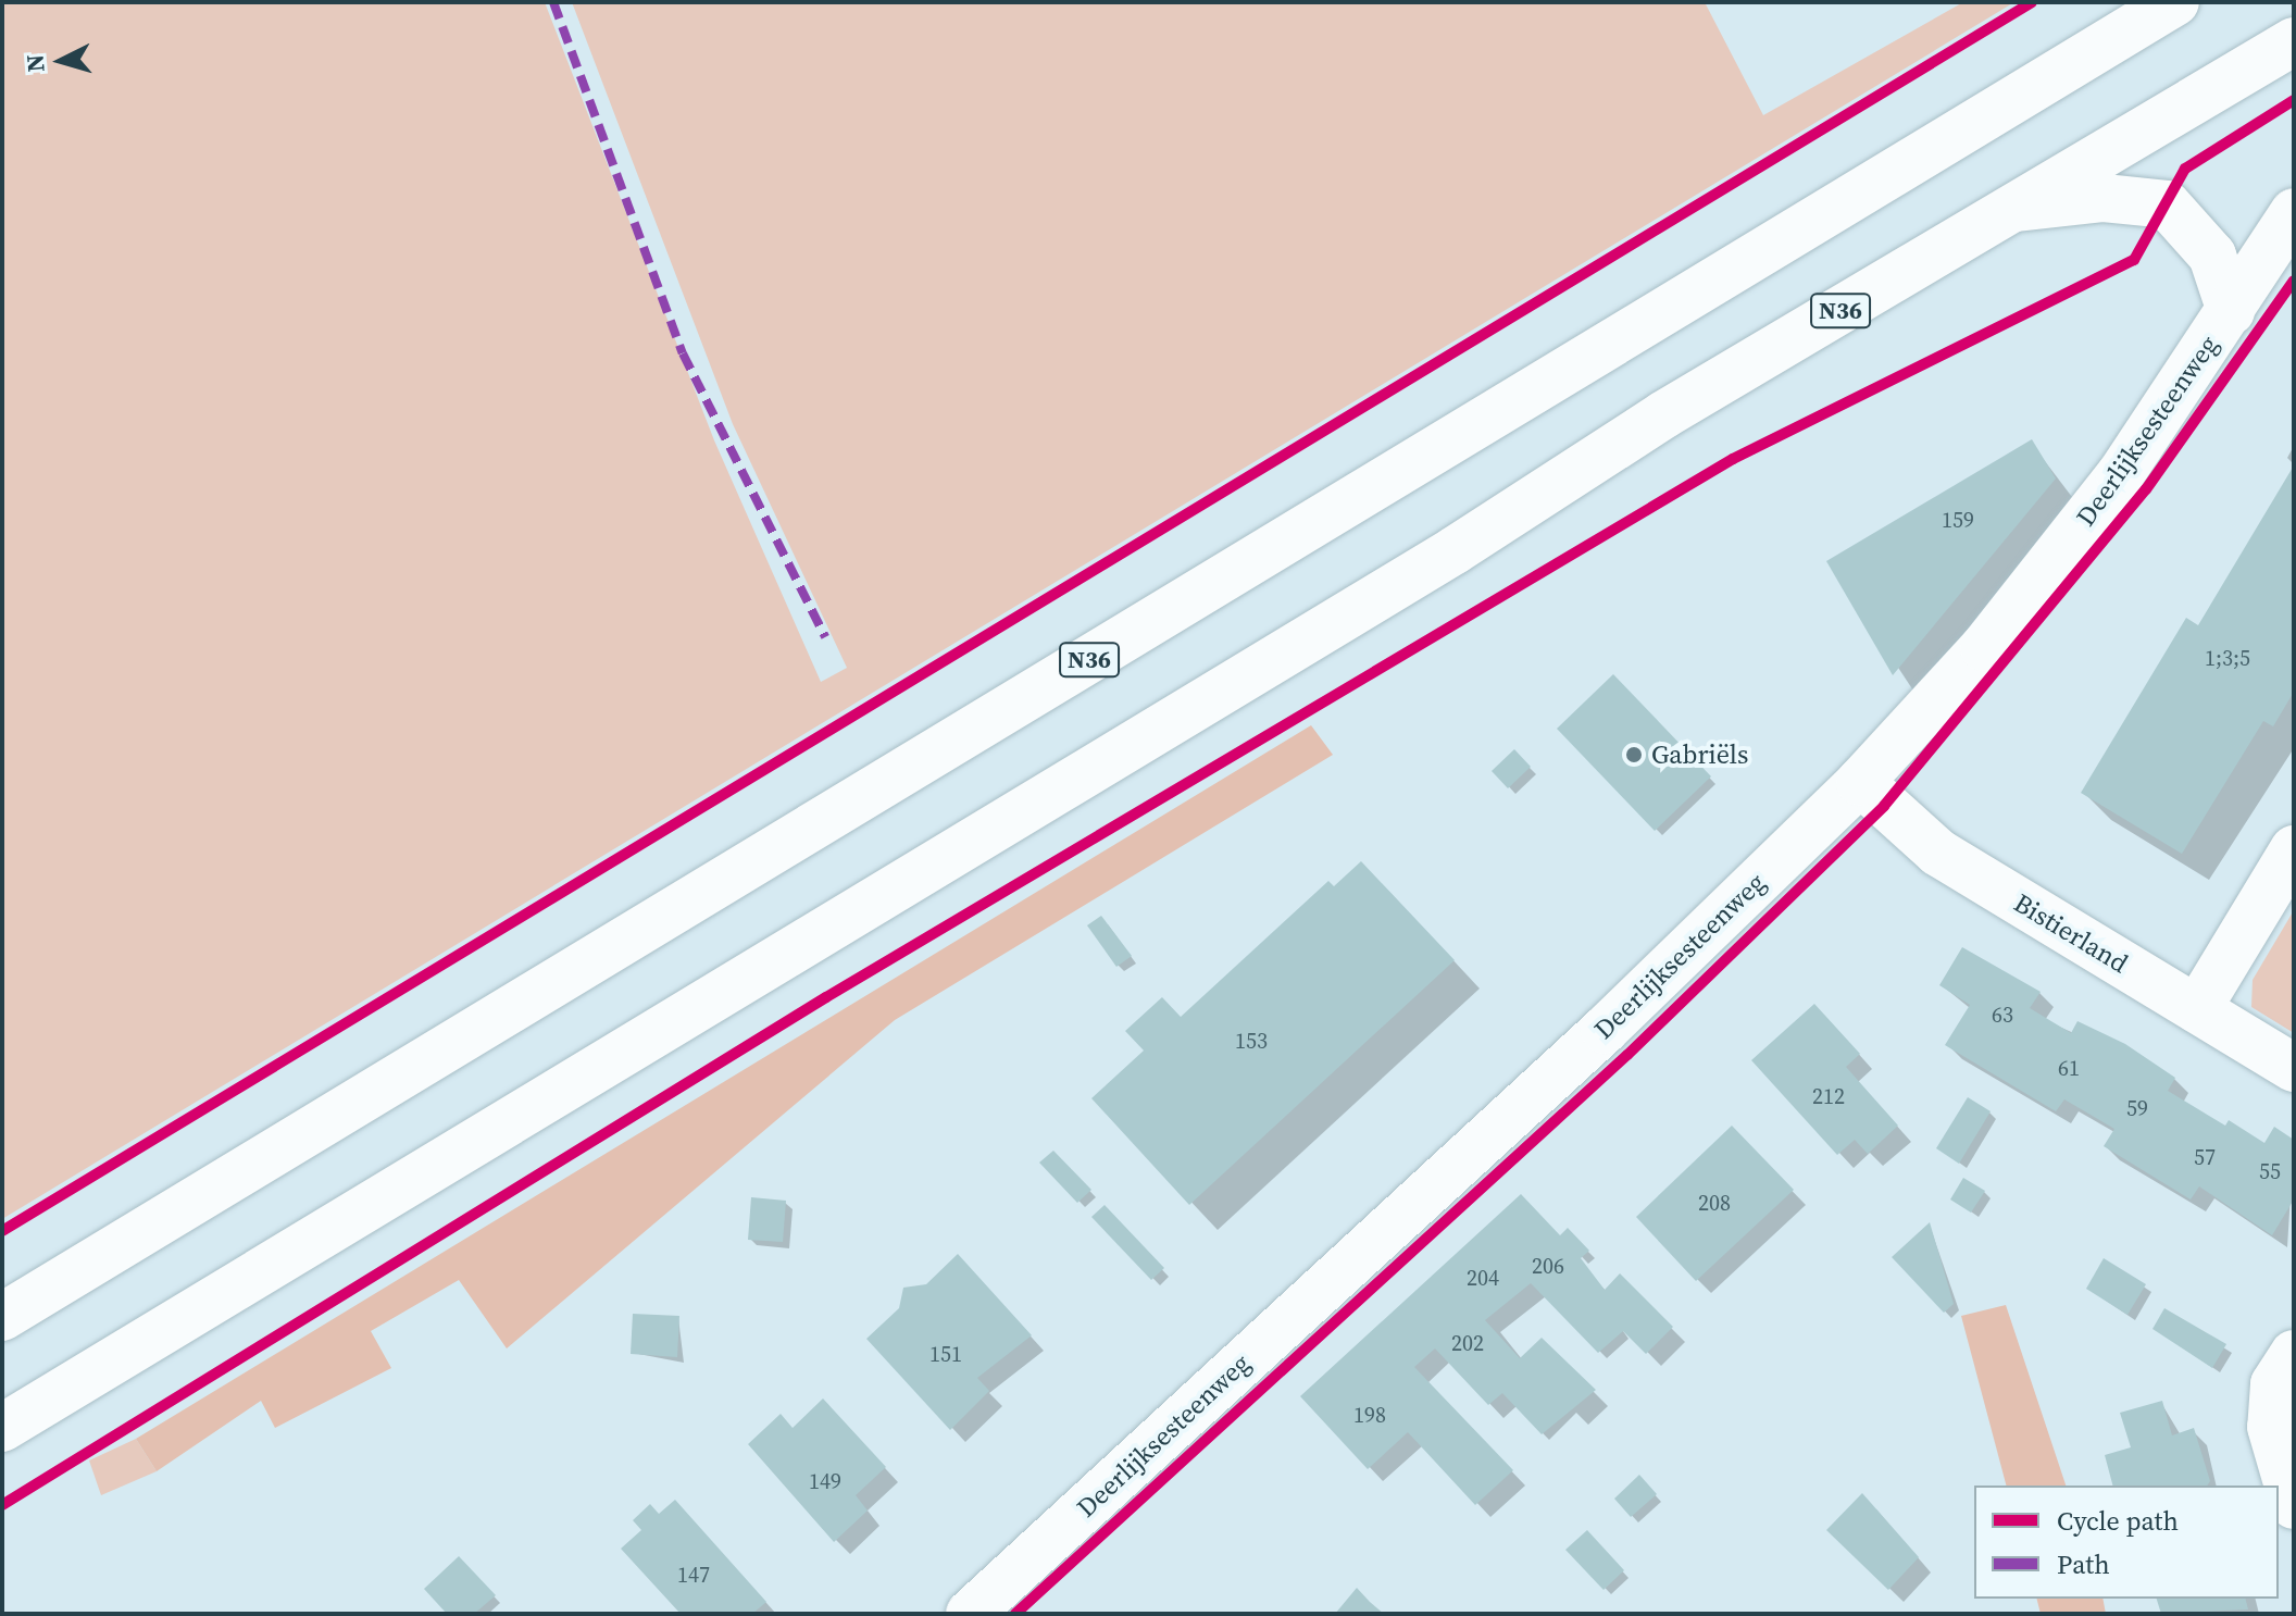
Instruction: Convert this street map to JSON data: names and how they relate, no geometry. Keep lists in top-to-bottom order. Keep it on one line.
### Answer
{"streets":{"main road":["N36","Deerlijksesteenweg","Bistierland"]},"crossings":[["Deerlijksesteenweg","Bistierland"]],"places":["Gabriëls"],"house_numbers":["159","1;3;5","63","153","61","212","59","57","55","208","206","204","202","151","198","149","147"],"legend":["Cycle path","Path"],"north":"left"}
